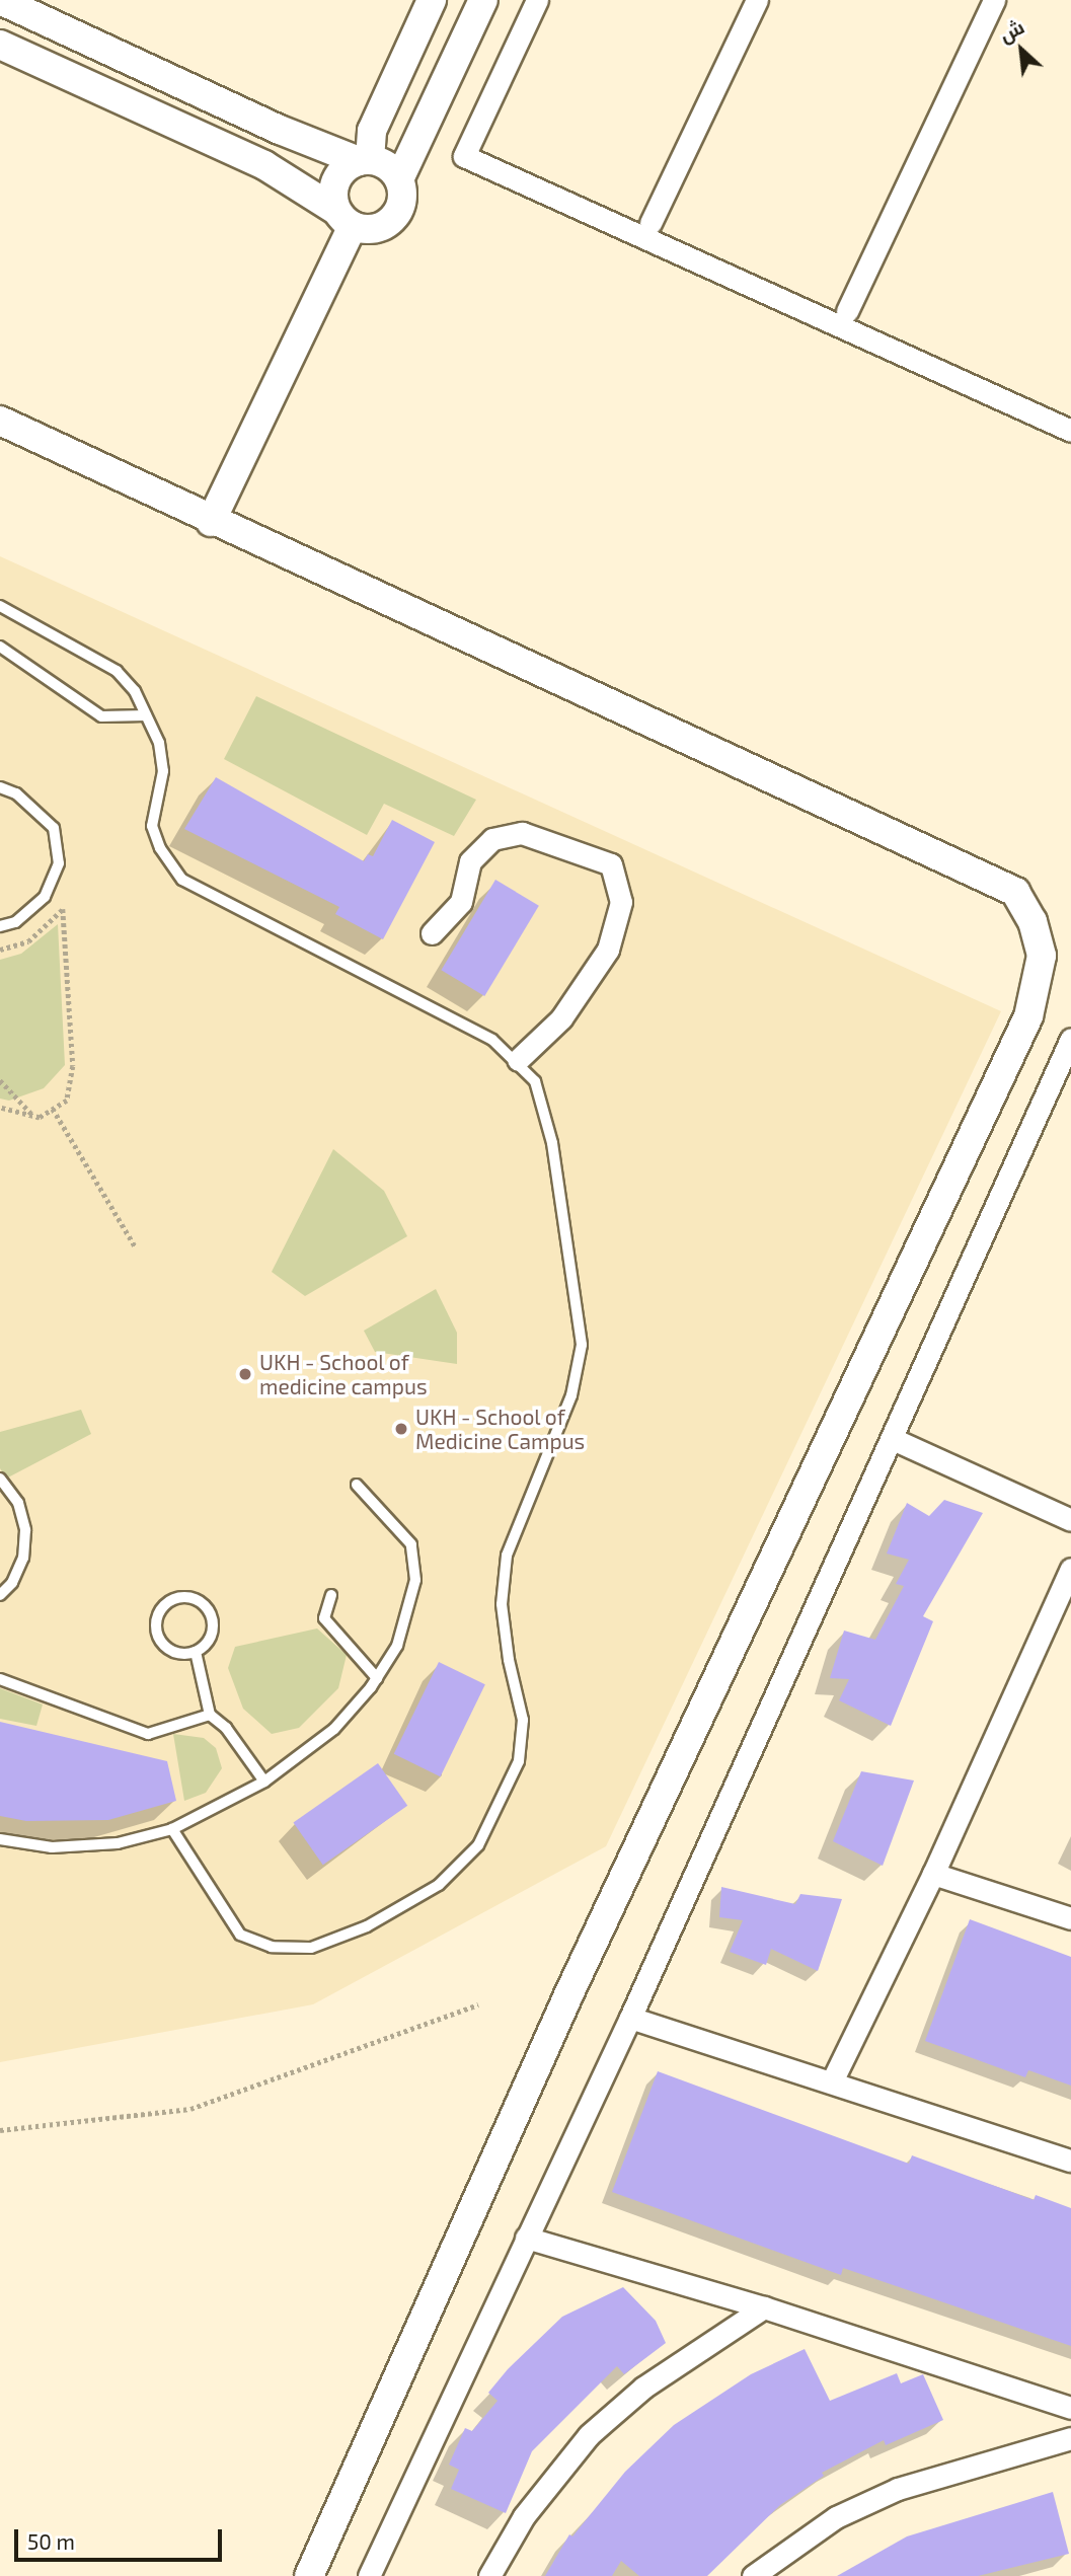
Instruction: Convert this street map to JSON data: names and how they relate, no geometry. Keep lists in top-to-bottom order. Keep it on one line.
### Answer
{"places":["UKH - School of medicine campus","UKH - School of Medicine Campus"],"scale_bar":"50 m","north":"top left"}
